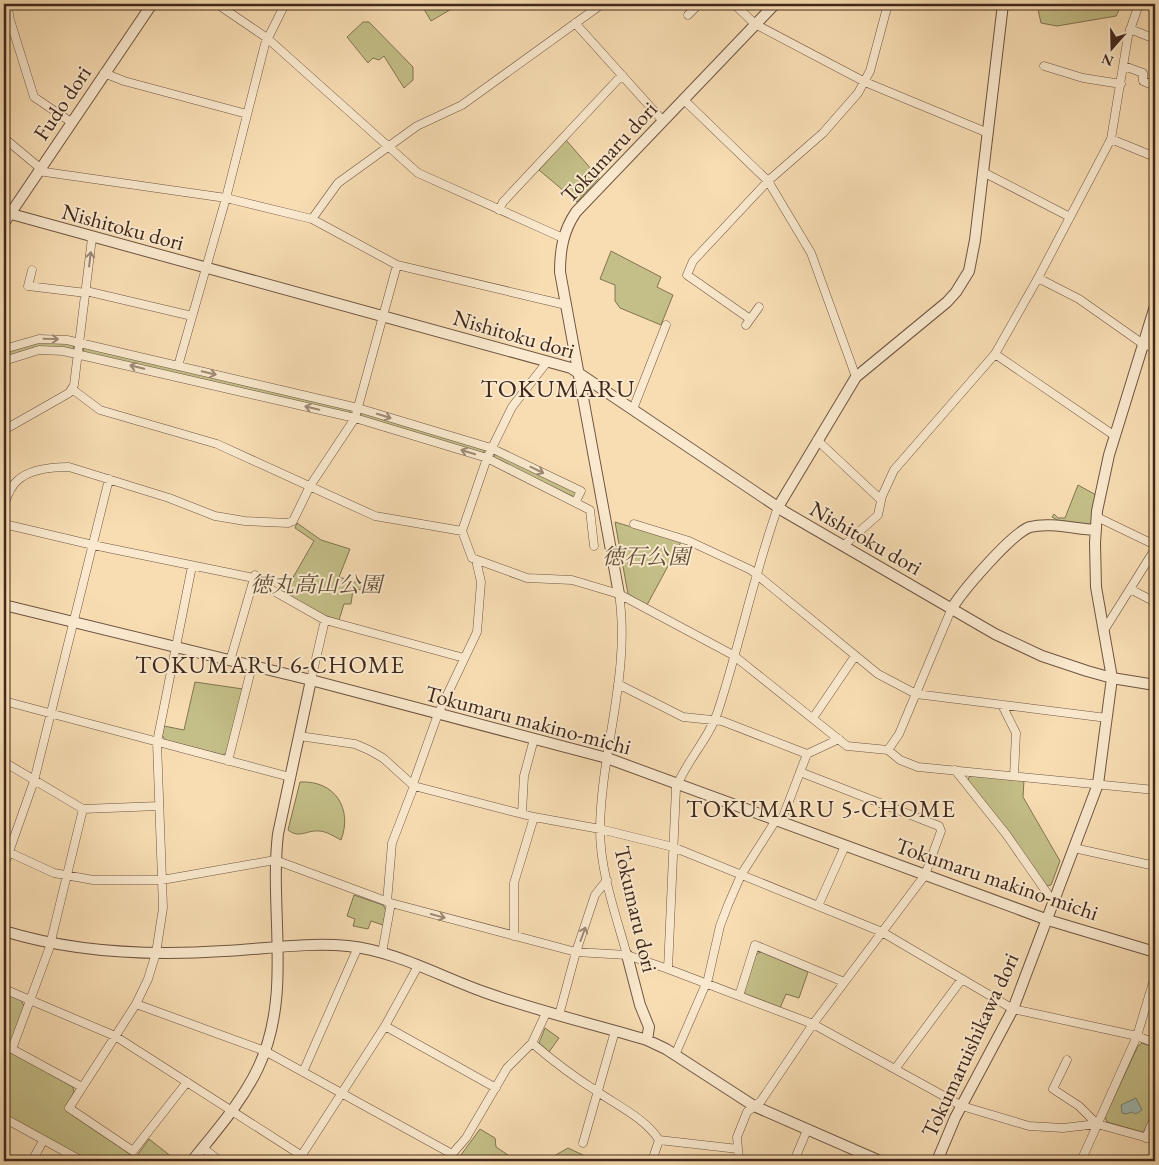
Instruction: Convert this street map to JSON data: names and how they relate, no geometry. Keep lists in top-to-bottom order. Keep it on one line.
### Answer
{"streets":{"street":["Fudo dori","Tokumaru dori","Nishitoku dori","Tokumaru makino-michi","Tokumaruishikawa dori"]},"crossings":[["Fudo dori","Nishitoku dori"],["Tokumaru dori","Nishitoku dori"],["Tokumaru dori","Tokumaru makino-michi"],["Nishitoku dori","Tokumaruishikawa dori"],["Tokumaru makino-michi","Tokumaruishikawa dori"]],"districts":["TOKUMARU","TOKUMARU 6-CHOME","TOKUMARU 5-CHOME"],"parks":["徳石公園","徳丸高山公園"],"north":"bottom"}
